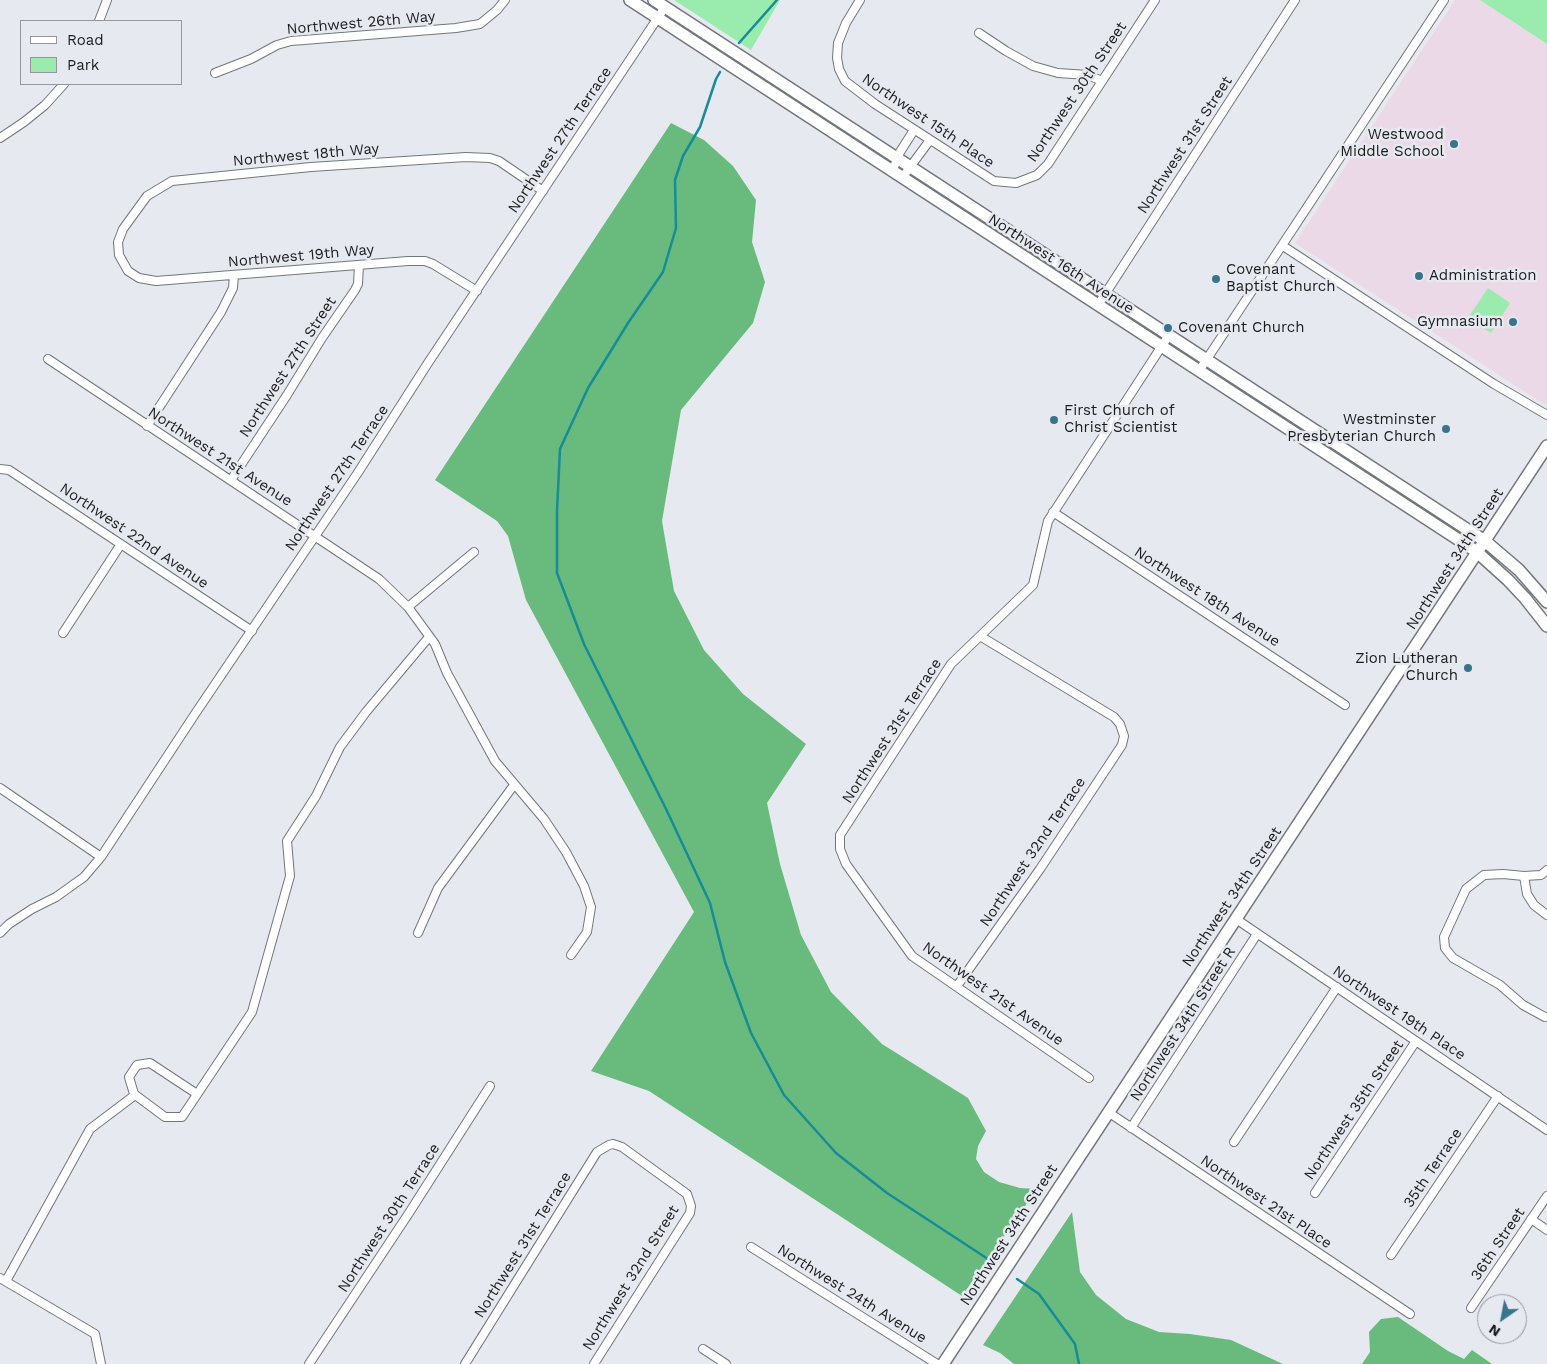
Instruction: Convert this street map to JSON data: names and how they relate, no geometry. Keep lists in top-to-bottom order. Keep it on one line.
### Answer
{"streets":{"main road":["Northwest 16th Avenue","Northwest 34th Street"],"street":["Northwest 26th Way","Northwest 30th Street","Northwest 15th Place","Northwest 27th Terrace","Northwest 31st Street","Northwest 18th Way","Northwest 19th Way","Northwest 27th Street","Northwest 21st Avenue","Northwest 22nd Avenue","Northwest 18th Avenue","Northwest 31st Terrace","Northwest 32nd Terrace","Northwest 19th Place","Northwest 34th Street R","Northwest 35th Street","35th Terrace","Northwest 21st Place","Northwest 30th Terrace","36th Street","Northwest 32nd Street","Northwest 24th Avenue"]},"crossings":[["Northwest 30th Street","Northwest 15th Place"],["Northwest 27th Terrace","Northwest 18th Way"],["Northwest 27th Terrace","Northwest 19th Way"],["Northwest 27th Terrace","Northwest 16th Avenue"],["Northwest 27th Terrace","Northwest 21st Avenue"],["Northwest 27th Terrace","Northwest 22nd Avenue"],["Northwest 31st Street","Northwest 16th Avenue"],["Northwest 18th Way","Northwest 19th Way"],["Northwest 19th Way","Northwest 27th Street"],["Northwest 16th Avenue","Northwest 34th Street"],["Northwest 16th Avenue","Northwest 31st Terrace"],["Northwest 27th Street","Northwest 21st Avenue"],["Northwest 21st Avenue","Northwest 31st Terrace"],["Northwest 21st Avenue","Northwest 32nd Terrace"],["Northwest 34th Street","Northwest 19th Place"],["Northwest 34th Street","Northwest 21st Place"],["Northwest 18th Avenue","Northwest 31st Terrace"],["Northwest 31st Terrace","Northwest 32nd Terrace"],["Northwest 31st Terrace","Northwest 32nd Street"],["Northwest 19th Place","Northwest 34th Street R"],["Northwest 19th Place","Northwest 35th Street"],["Northwest 19th Place","35th Terrace"],["Northwest 34th Street R","Northwest 21st Place"]],"places":["Westwood Middle School","Administration","Covenant Baptist Church","Gymnasium","Covenant Church","First Church of Christ Scientist","Westminster Presbyterian Church","Zion Lutheran Church"],"legend":["Road","Park"],"north":"bottom left"}
